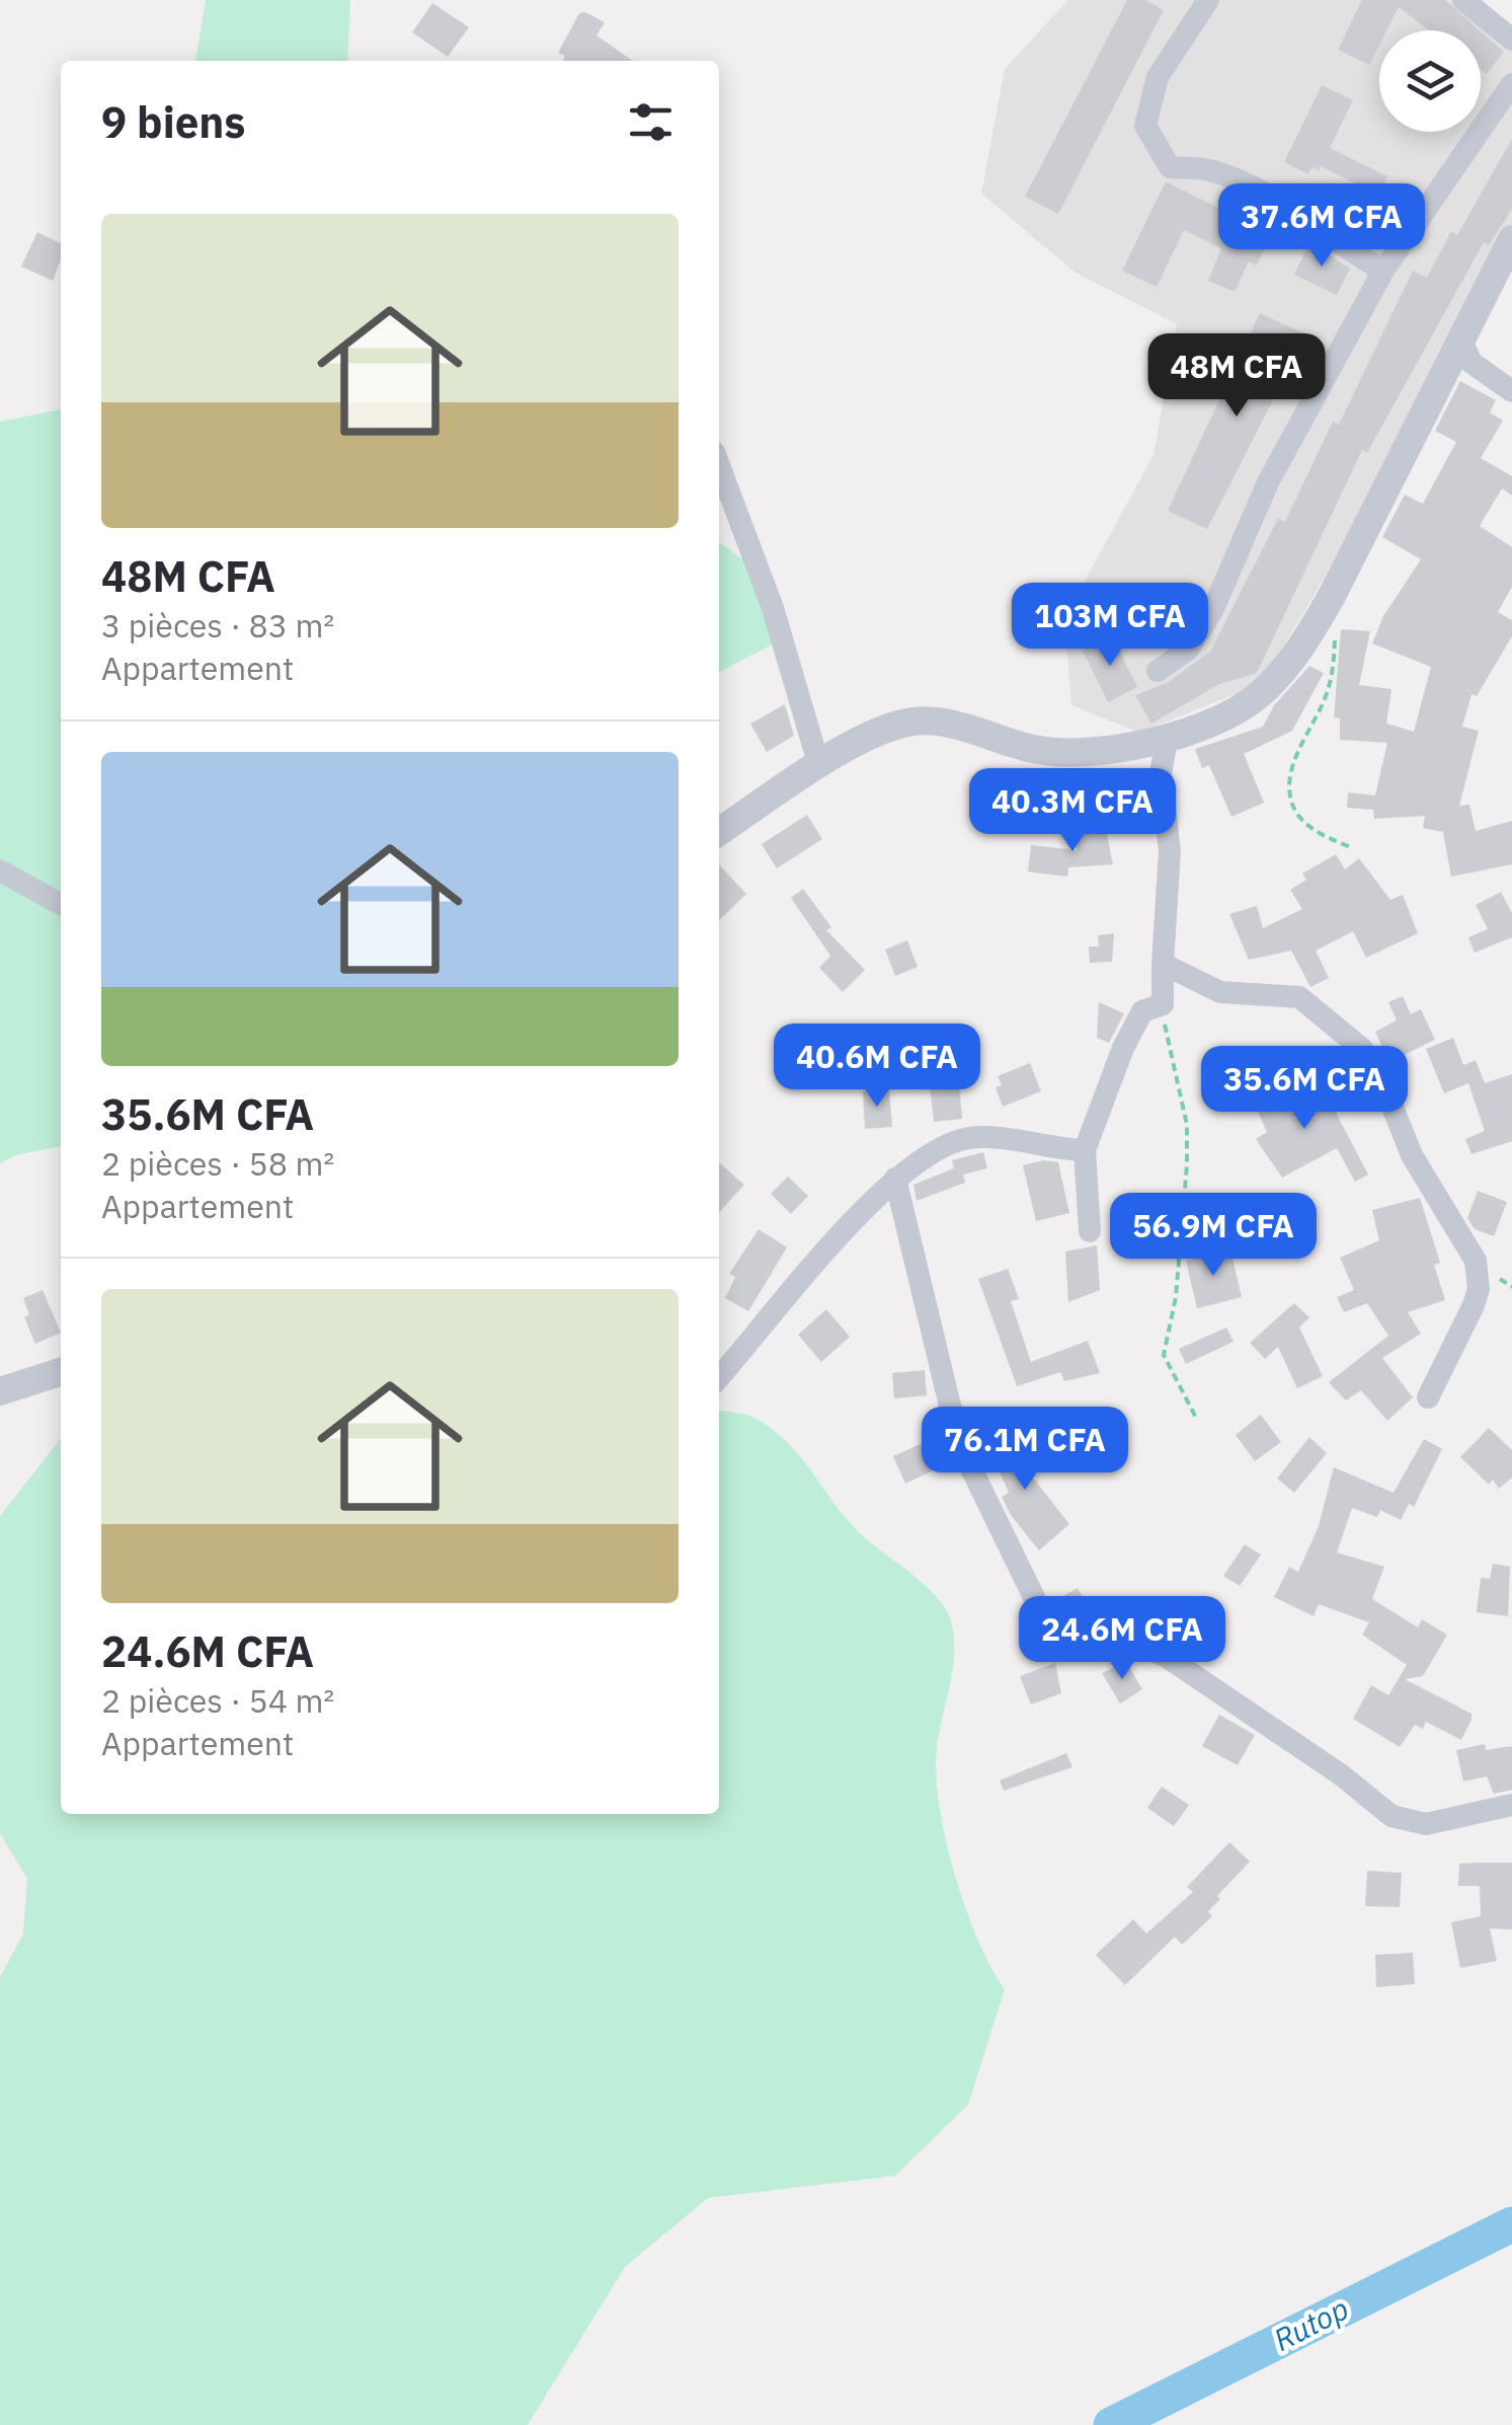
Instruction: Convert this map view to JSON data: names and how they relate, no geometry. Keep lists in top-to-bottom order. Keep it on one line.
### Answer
{"water":["Rutop"],"page":{"heading":"9 biens","list":[{"name":"48M CFA","note":"3 pièces · 83 m² · Appartement"},{"name":"35.6M CFA","note":"2 pièces · 58 m² · Appartement"},{"name":"24.6M CFA","note":"2 pièces · 54 m² · Appartement"}],"price":["37.6M CFA","48M CFA","103M CFA","40.3M CFA","40.6M CFA","35.6M CFA","56.9M CFA","76.1M CFA","24.6M CFA"]}}
